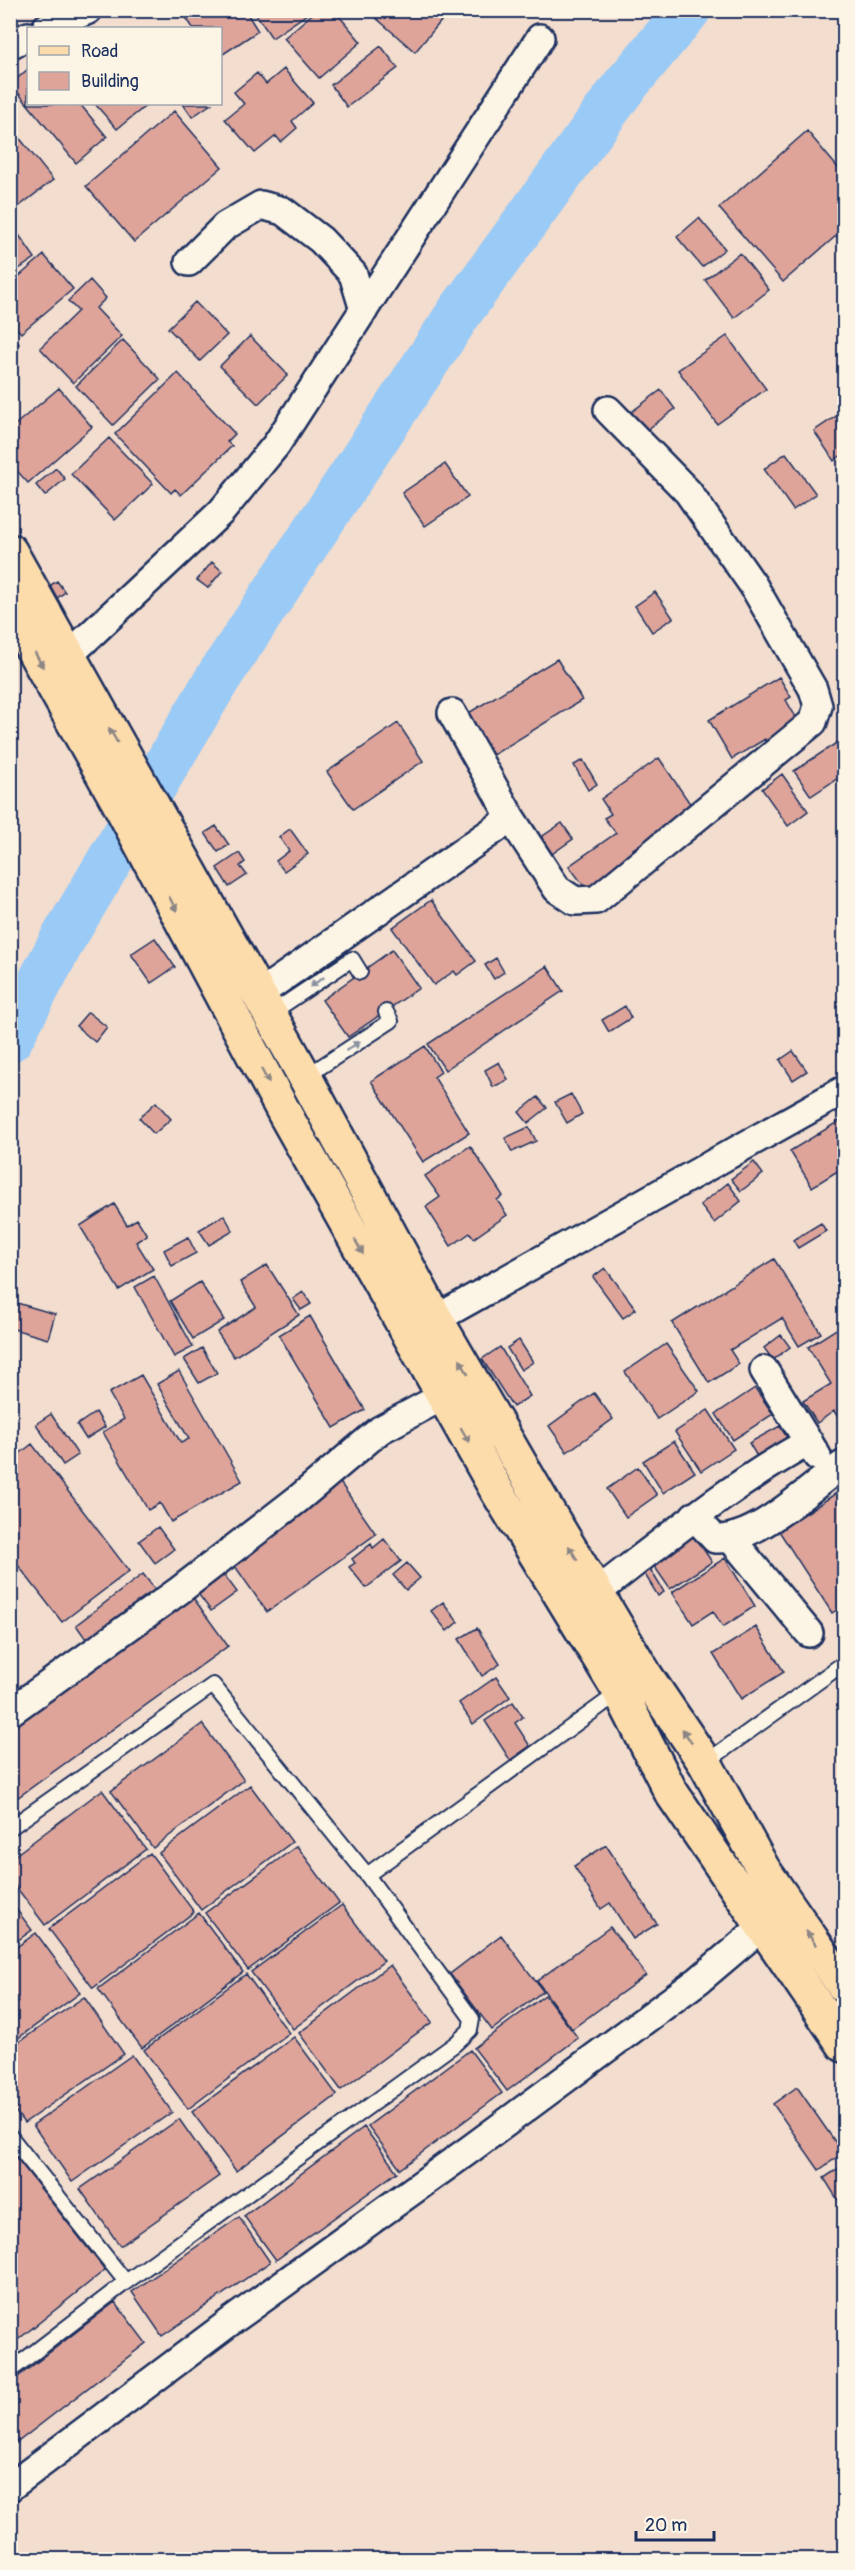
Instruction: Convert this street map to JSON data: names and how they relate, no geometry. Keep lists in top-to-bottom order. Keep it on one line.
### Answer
{"legend":["Road","Building"],"scale_bar":"20 m"}
